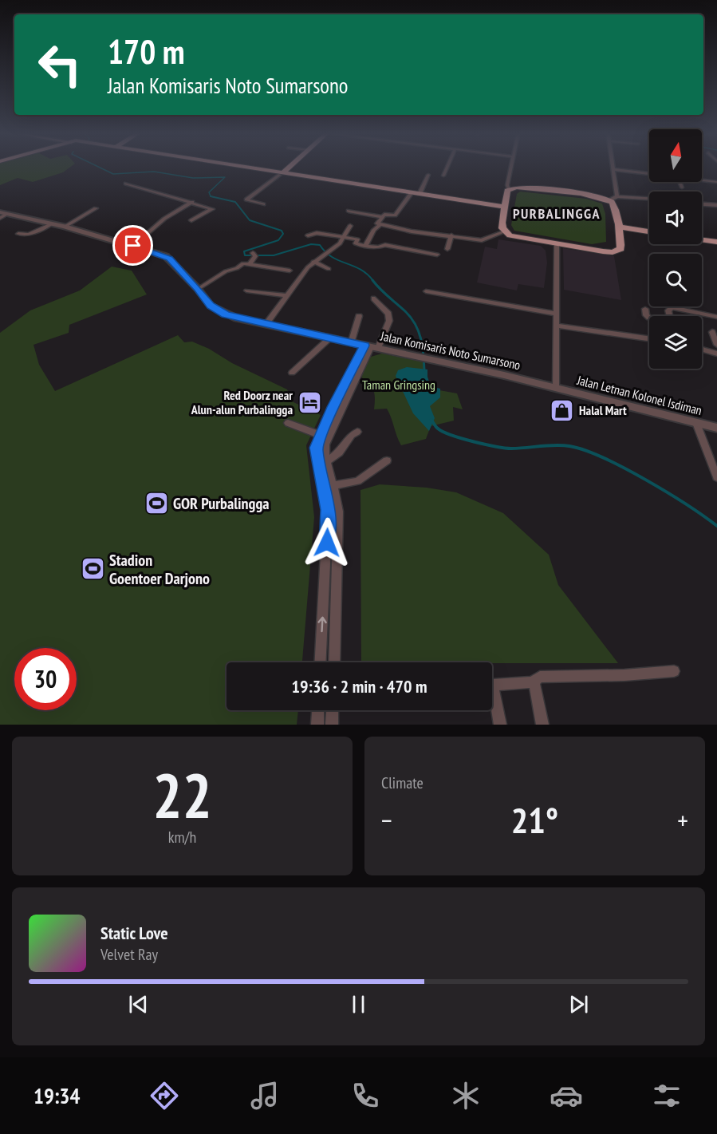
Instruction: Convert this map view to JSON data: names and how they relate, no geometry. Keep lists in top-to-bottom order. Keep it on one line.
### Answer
{"streets":{"street":["Jalan Komisaris Noto Sumarsono","Jalan Letnan Kolonel Isdiman"]},"crossings":[["Jalan Komisaris Noto Sumarsono","Jalan Letnan Kolonel Isdiman"]],"districts":["PURBALINGGA"],"parks":["Taman Gringsing"],"places":{"hotel":["Red Doorz near Alun-alun Purbalingga"],"shop":["Halal Mart"],"sports":["GOR Purbalingga","Stadion Goentoer Darjono"]},"north":"top","page":{"turn":["170 m","Jalan Komisaris Noto Sumarsono"],"limit":"30","trip":"19:36 · 2 min · 470 m","tile":[["22","km/h"],"Climate"],"heat":["−","21°","+"],"song":["Static Love","Velvet Ray"],"tabs":"19:34"}}
